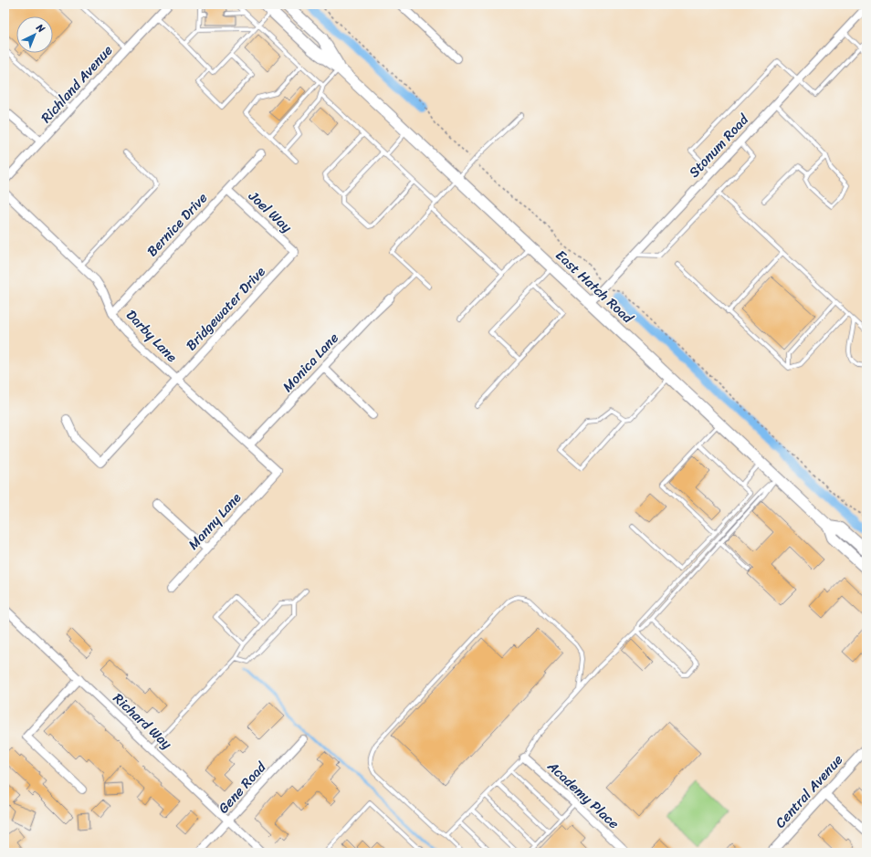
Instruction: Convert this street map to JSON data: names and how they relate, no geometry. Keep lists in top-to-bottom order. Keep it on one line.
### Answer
{"streets":{"main road":["East Hatch Road"],"street":["Richland Avenue","Stonum Road","Joel Way","Bernice Drive","Bridgewater Drive","Darby Lane","Monica Lane","Manny Lane","Richard Way","Gene Road","Central Avenue","Academy Place"]},"crossings":[["Stonum Road","East Hatch Road"],["Joel Way","Bernice Drive"],["Joel Way","Bridgewater Drive"],["Bernice Drive","Darby Lane"],["Bridgewater Drive","Darby Lane"],["Darby Lane","Monica Lane"],["Darby Lane","Manny Lane"],["Richard Way","Gene Road"]],"north":"top right"}
